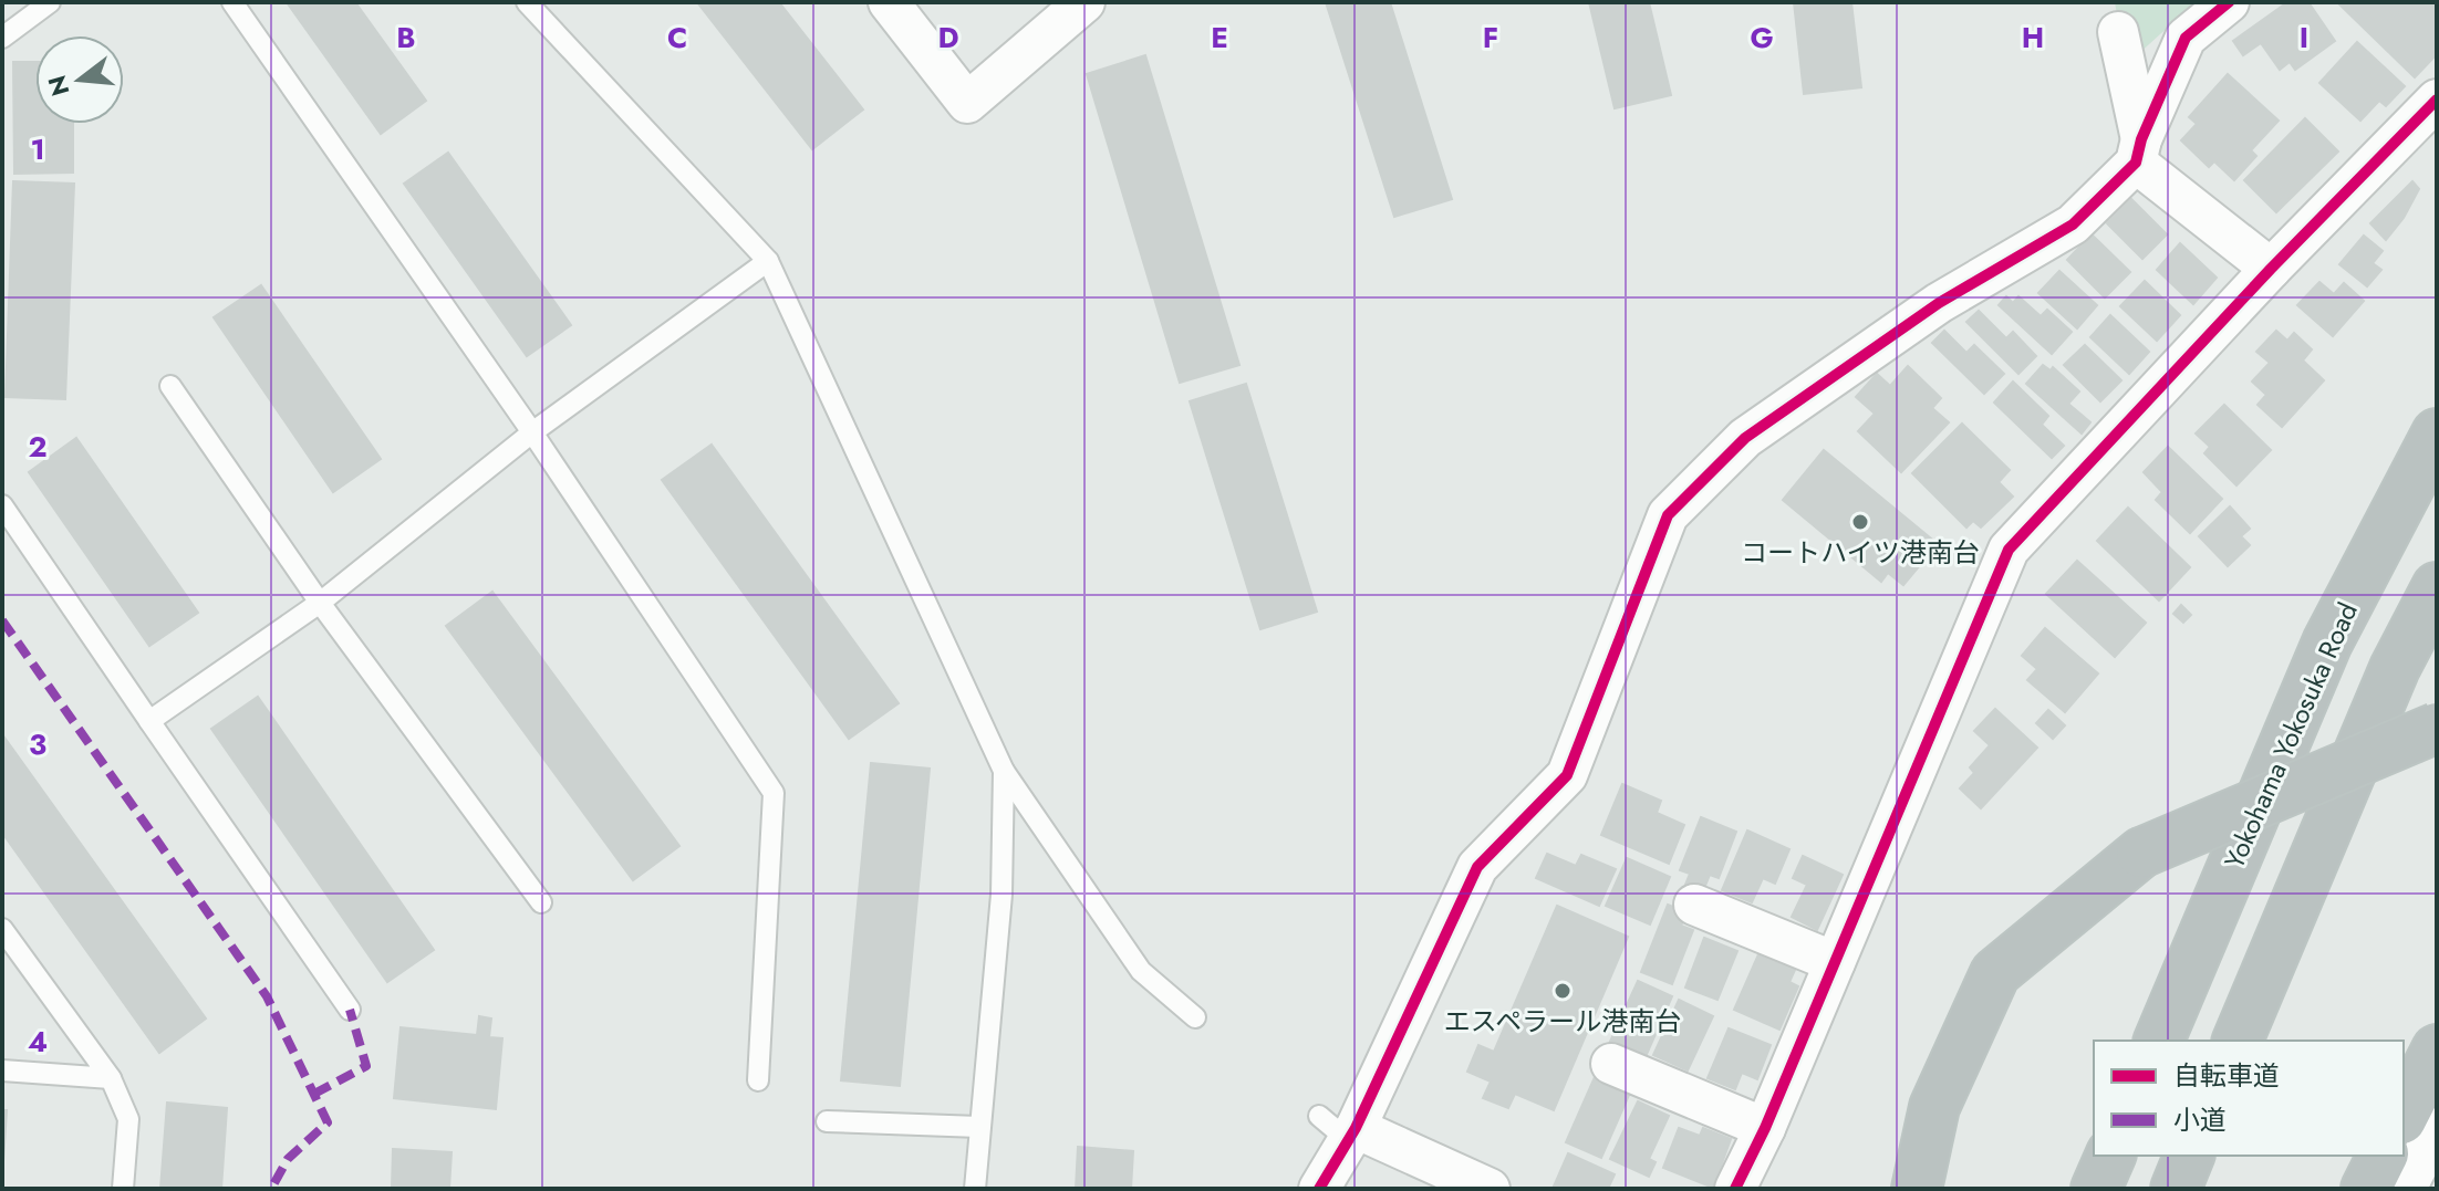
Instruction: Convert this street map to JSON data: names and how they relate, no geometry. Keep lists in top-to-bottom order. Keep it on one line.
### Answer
{"streets":{"highway":["Yokohama Yokosuka Road"]},"places":["コートハイツ港南台","エスペラール港南台"],"legend":["自転車道","小道"],"north":"left","grid":{"columns":["B","C","D","E","F","G","H","I"],"rows":["1","2","3","4"]}}
